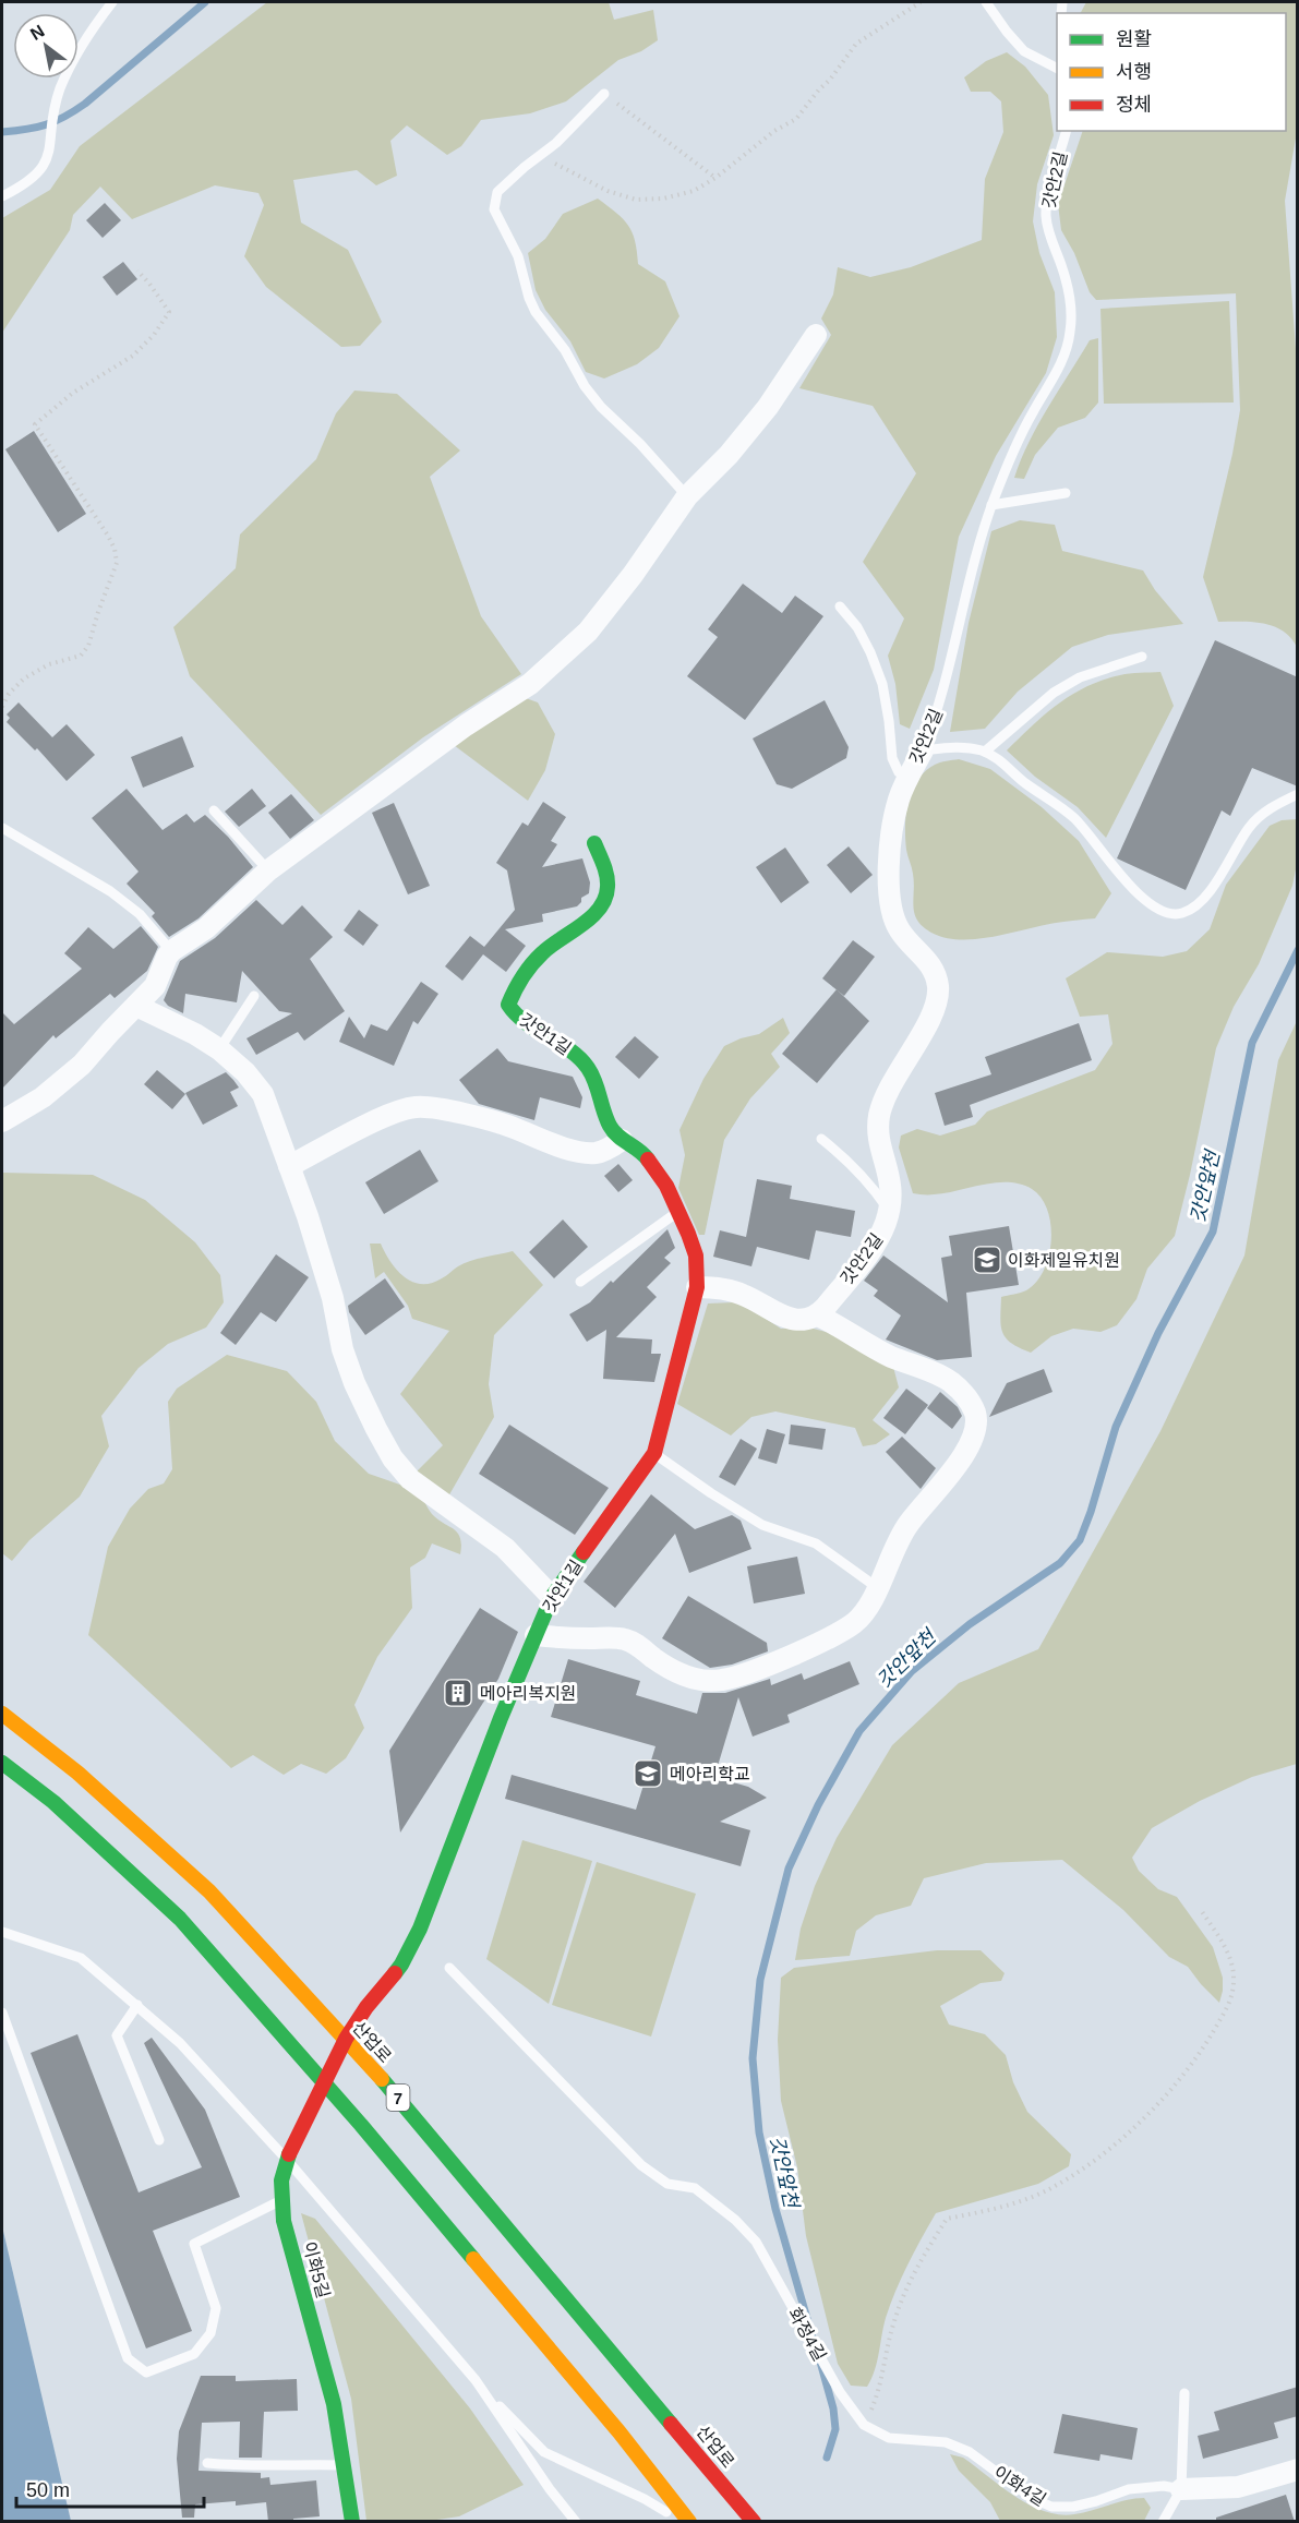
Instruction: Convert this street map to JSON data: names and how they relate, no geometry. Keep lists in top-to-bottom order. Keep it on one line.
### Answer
{"streets":{"main road":["갓안1길","산업로","7","이화5길"],"street":["갓안2길","이화4길"],"lane":["화정4길"]},"crossings":[["갓안1길","산업로"],["갓안1길","이화5길"],["산업로","이화5길"],["화정4길","이화4길"]],"water":["갓안앞천"],"places":{"school or university":["이화제일유치원","메아리학교"],"building":["메아리복지원"]},"legend":["원활","서행","정체"],"scale_bar":"50 m","north":"top left"}
